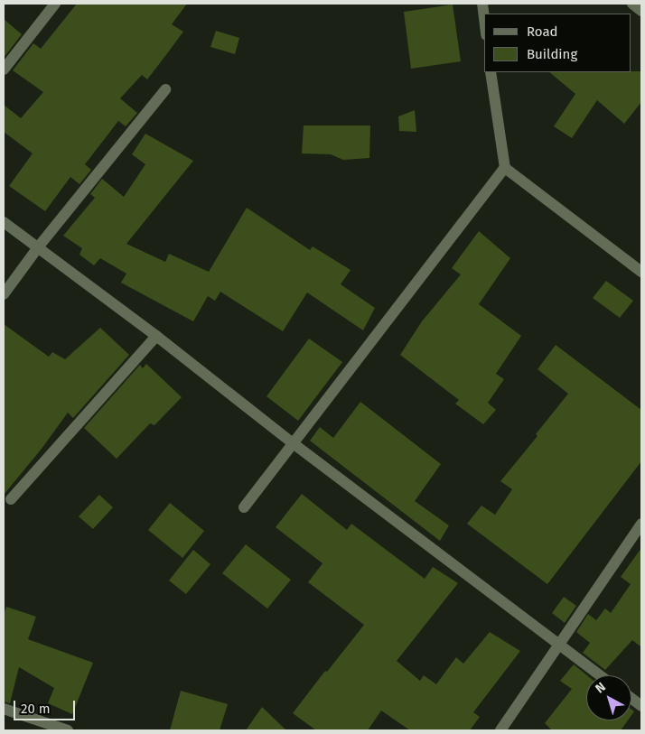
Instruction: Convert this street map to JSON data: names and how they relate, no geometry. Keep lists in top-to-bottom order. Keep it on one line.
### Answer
{"legend":["Road","Building"],"scale_bar":"20 m","north":"top left"}
